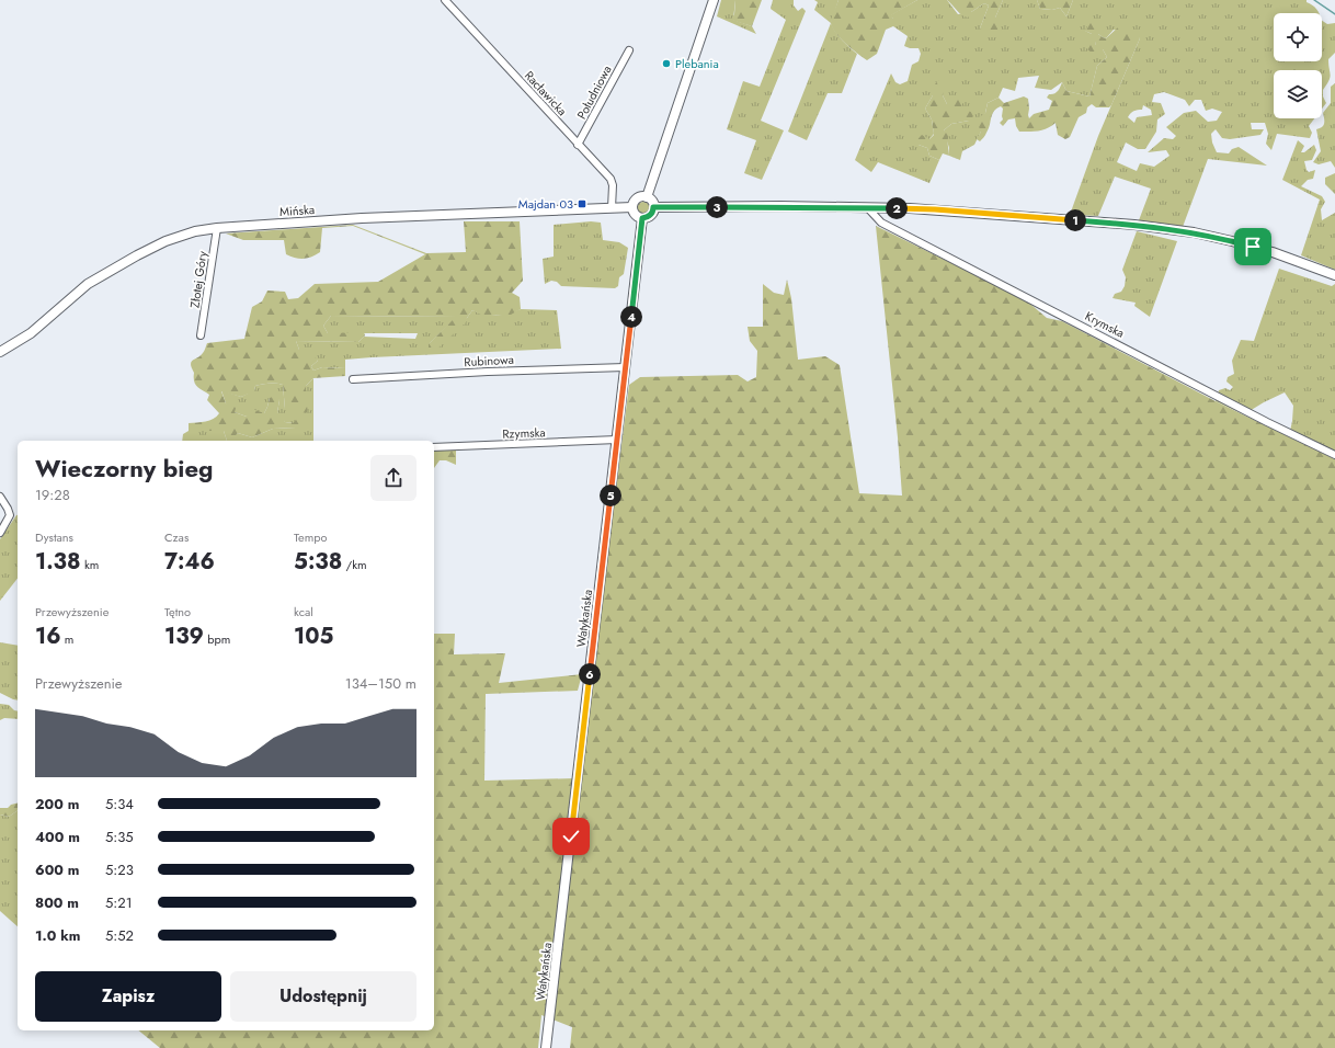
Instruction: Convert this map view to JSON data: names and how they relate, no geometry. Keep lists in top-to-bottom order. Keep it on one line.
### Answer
{"streets":{"street":["Południowa","Racławicka","Mińska","Złotej Góry","Krymska","Rubinowa","Rzymska","Watykańska"]},"crossings":[["Południowa","Racławicka"],["Racławicka","Mińska"],["Mińska","Złotej Góry"],["Mińska","Watykańska"],["Rubinowa","Watykańska"],["Rzymska","Watykańska"]],"places":{"other":["Plebania"],"transit":["Majdan 03"]},"page":{"pins":["3","2","1","4","5","6"],"heading":["Wieczorny bieg","19:28"],"stats":[["Dystans","1.38 km"],["Czas","7:46"],["Tempo","5:38 /km"],["Przewyższenie","16 m"],["Tętno","139 bpm"],["kcal","105"]],"chart":["Przewyższenie","134–150 m"],"list":[{"name":"200 m","note":"5:34"},{"name":"400 m","note":"5:35"},{"name":"600 m","note":"5:23"},{"name":"800 m","note":"5:21"},{"name":"1.0 km","note":"5:52"}],"buttons":["Zapisz","Udostępnij"]}}
